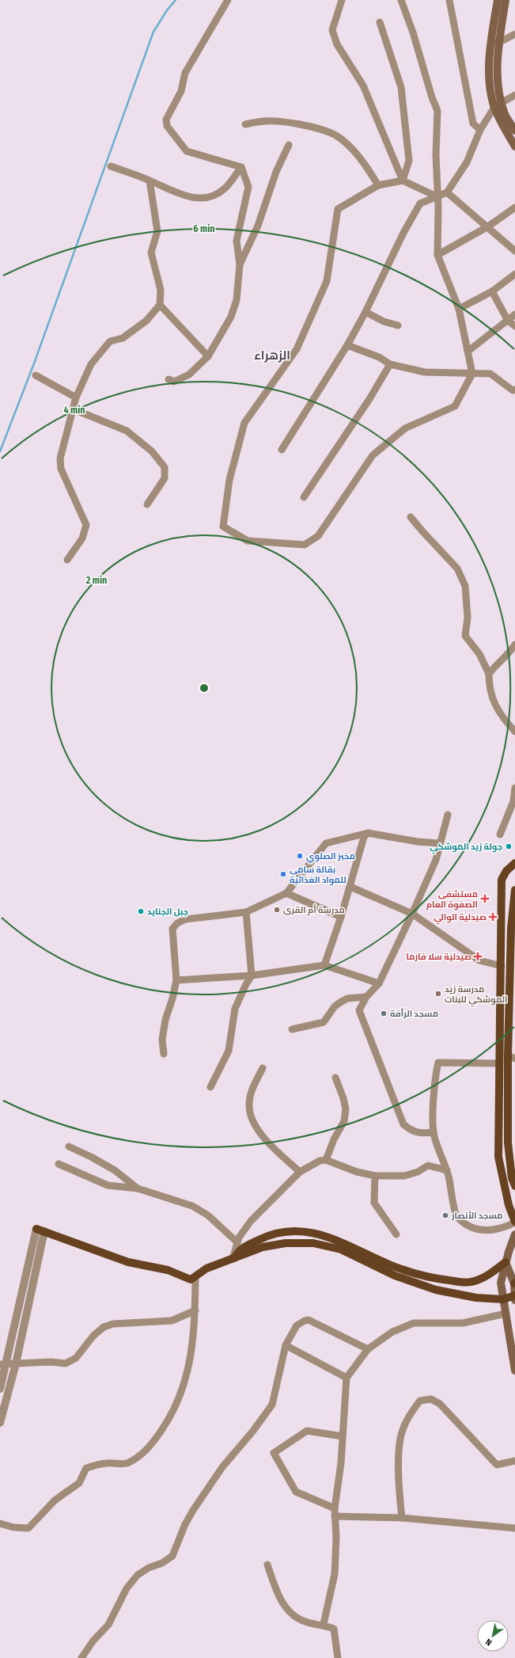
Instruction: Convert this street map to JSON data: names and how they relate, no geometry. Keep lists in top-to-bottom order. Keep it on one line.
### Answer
{"districts":["الزهراء"],"places":{"other":["جولة زيد الموشكي","مخبز الصلوي","بقالة سامي للمواد الغذائية","مدرسة أم القرى","جبل الجنايد","مدرسة زيد الموشكي للبنات","مسجد الرأفة","مسجد الأنصار"],"health":["مستشفى الصفوة العام","صيدلية الوالي","صيدلية سلا فارما"]},"north":"bottom left","rings":["6 min","4 min","2 min"]}
